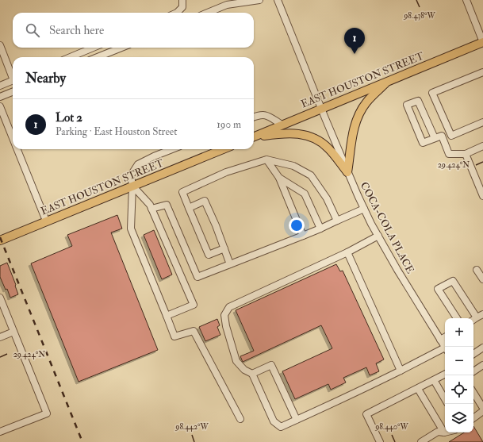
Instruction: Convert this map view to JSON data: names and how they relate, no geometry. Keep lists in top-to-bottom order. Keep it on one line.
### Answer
{"streets":{"main road":["EAST HOUSTON STREET"],"street":["COCA-COLA PLACE"]},"crossings":[["EAST HOUSTON STREET","COCA-COLA PLACE"]],"page":{"search":"Search here","pins":"1","heading":"Nearby","list":[{"mark":"1","name":"Lot 2","note":"Parking · East Houston Street","value":"190 m"}],"map_buttons":["+","−"]},"coordinates":["98.438°W","29.424°N","98.442°W","98.440°W"]}
